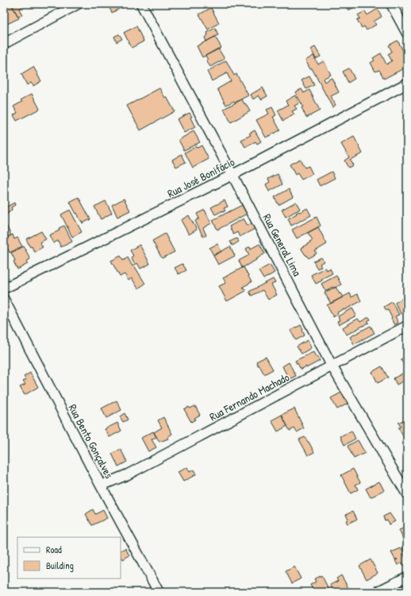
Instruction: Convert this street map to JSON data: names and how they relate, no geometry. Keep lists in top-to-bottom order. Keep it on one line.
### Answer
{"streets":{"street":["Rua José Bonifácio","Rua General Lima","Rua Fernando Machado","Rua Bento Gonçalves"]},"crossings":[["Rua José Bonifácio","Rua General Lima"],["Rua General Lima","Rua Fernando Machado"],["Rua Fernando Machado","Rua Bento Gonçalves"]],"legend":["Road","Building"]}
